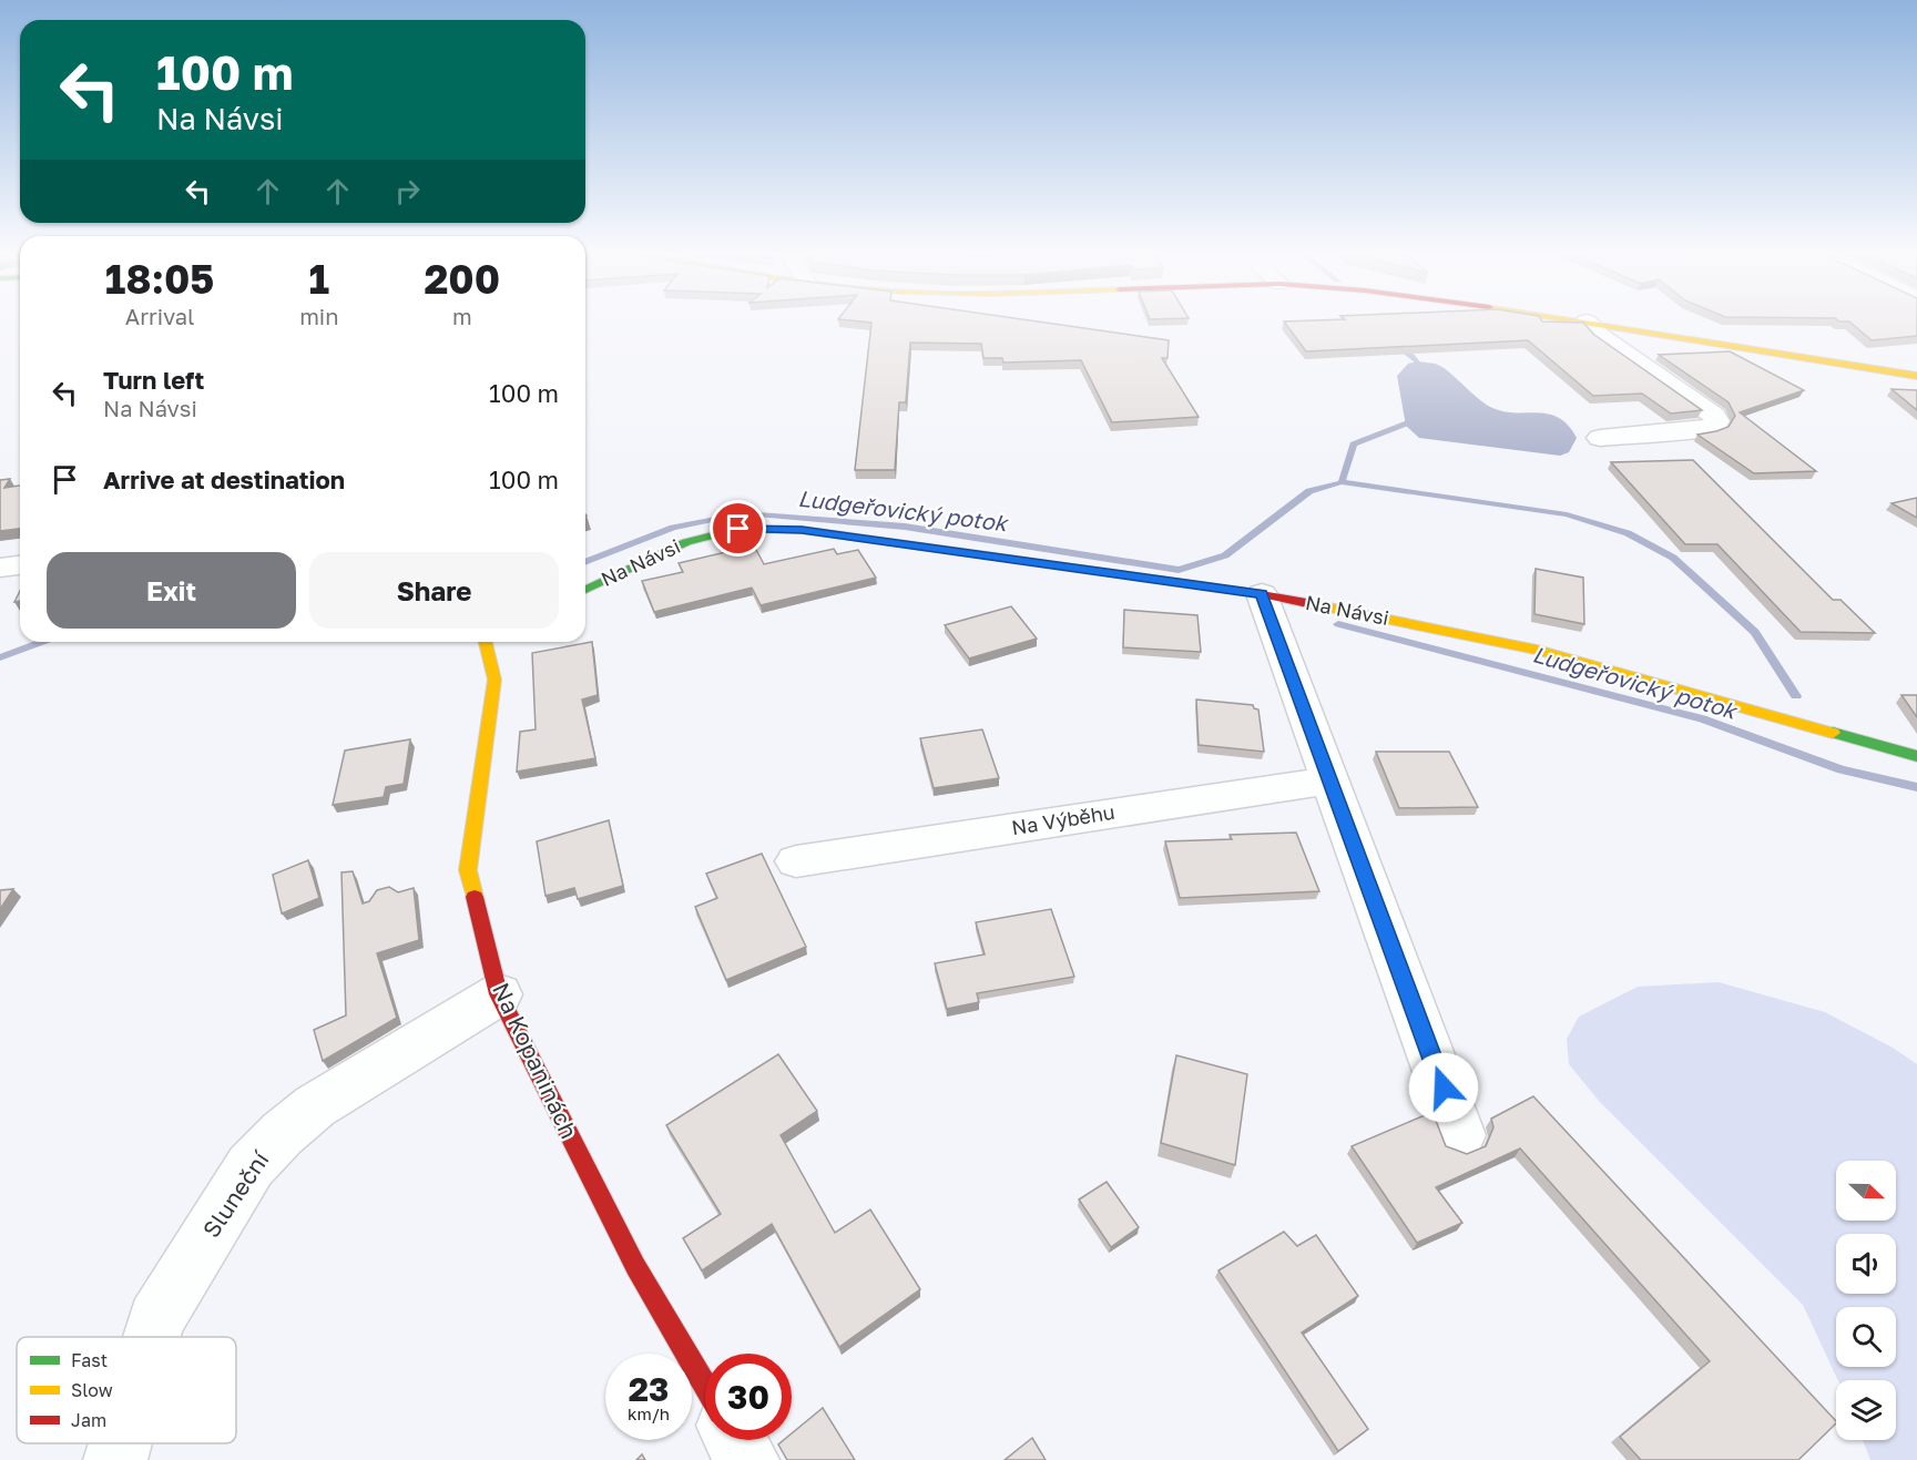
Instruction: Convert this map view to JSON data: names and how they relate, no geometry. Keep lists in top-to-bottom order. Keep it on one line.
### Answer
{"streets":{"street":["Na Návsi","Na Výběhu","Na Kopaninách","Sluneční"]},"crossings":[["Na Kopaninách","Sluneční"]],"water":["Ludgeřovický potok"],"legend":["Fast","Slow","Jam"],"north":"right","page":{"turn":["100 m","Na Návsi"],"eta":["18:05","Arrival","1","min","200","m"],"list":[{"name":"Turn left","note":"Na Návsi","value":"100 m"},{"name":"Arrive at destination","value":"100 m"}],"buttons":["Exit","Share"],"speed":"23 km/h","limit":"30"}}
